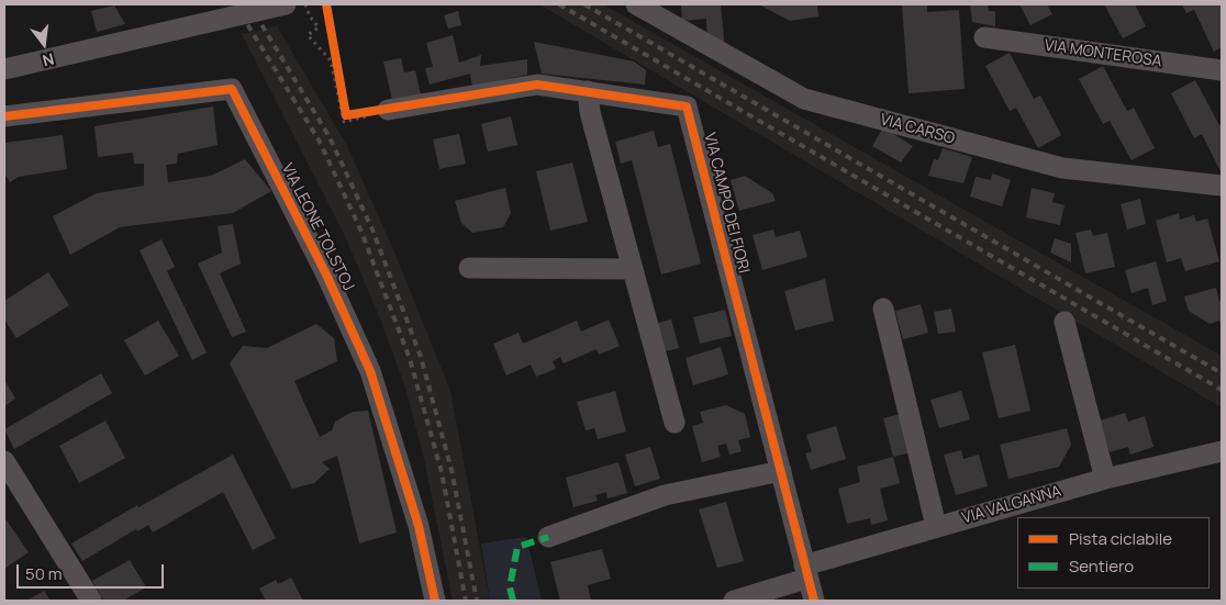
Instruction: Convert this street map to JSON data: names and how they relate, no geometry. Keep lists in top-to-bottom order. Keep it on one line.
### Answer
{"streets":{"street":["VIA MONTEROSA","VIA CARSO","VIA CAMPO DEI FIORI","VIA LEONE TOLSTOJ","VIA VALGANNA"]},"crossings":[["VIA CAMPO DEI FIORI","VIA VALGANNA"]],"legend":["Pista ciclabile","Sentiero"],"scale_bar":"50 m","north":"bottom"}
